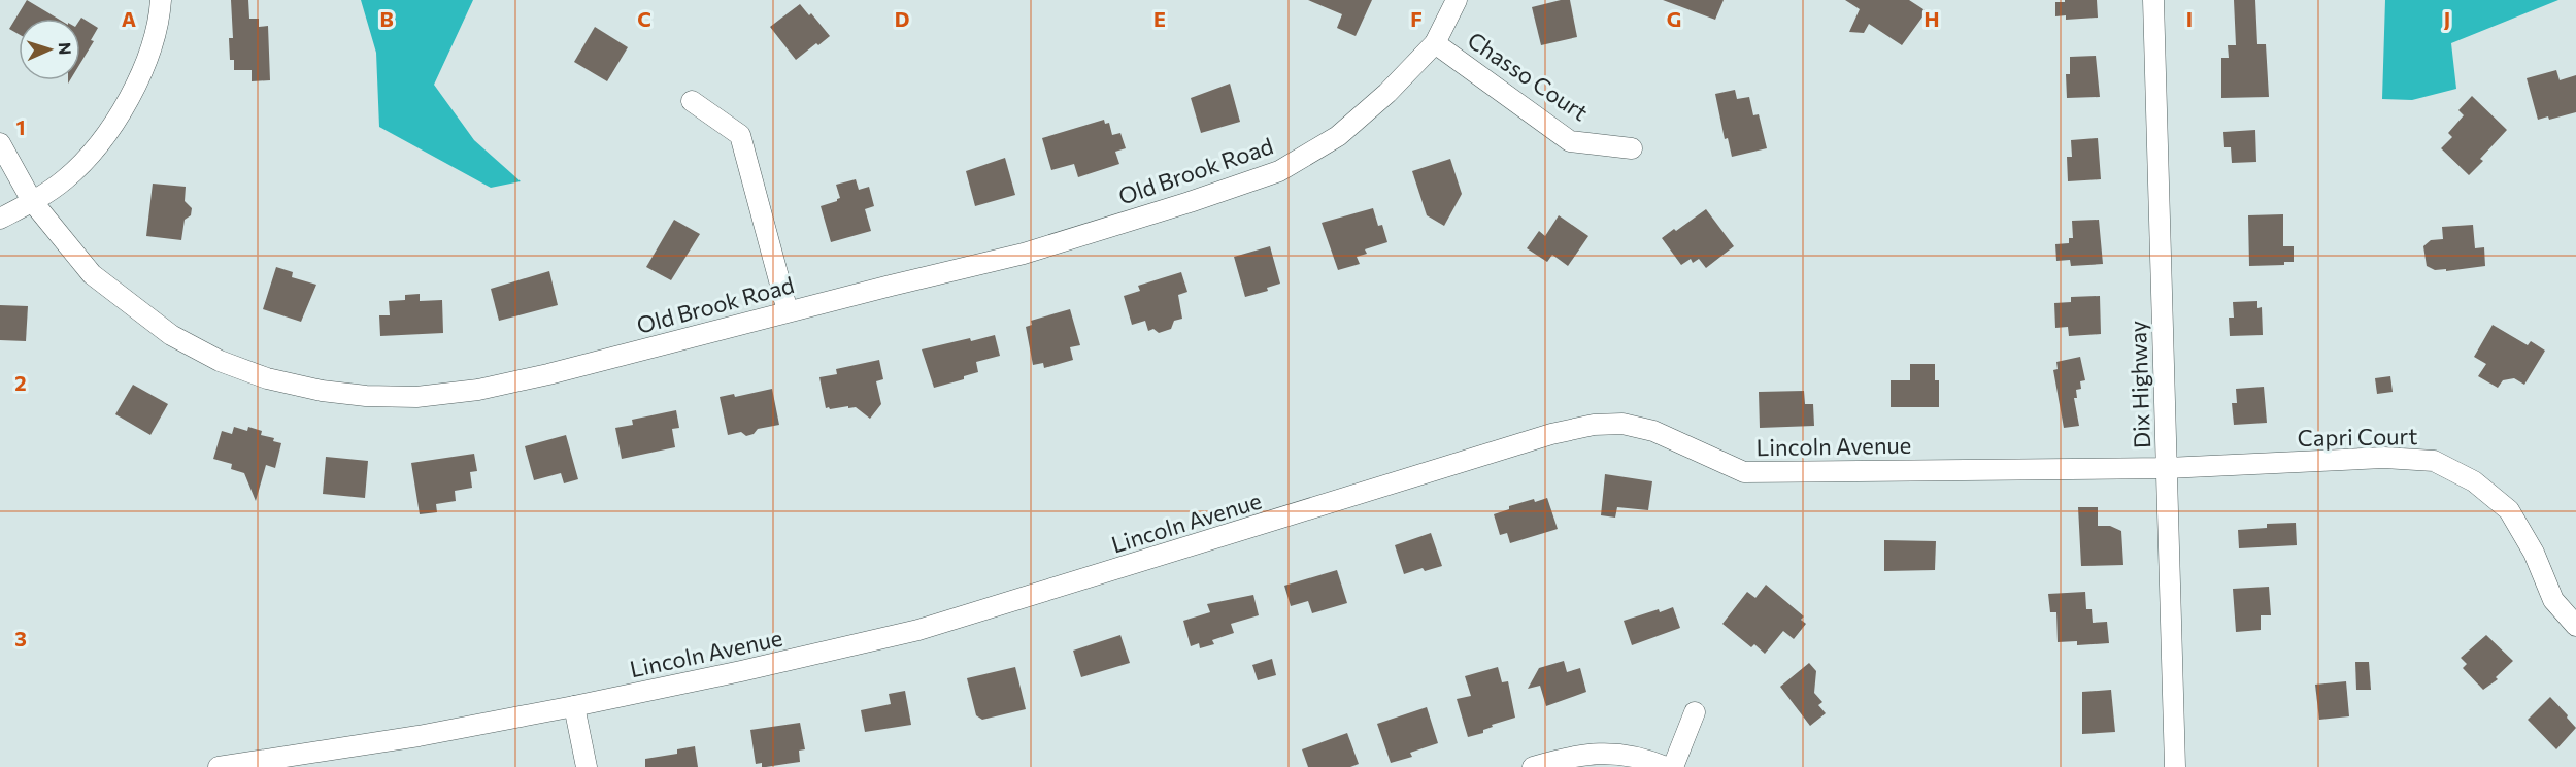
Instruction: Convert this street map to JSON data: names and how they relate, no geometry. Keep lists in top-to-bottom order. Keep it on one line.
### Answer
{"streets":{"street":["Chasso Court","Old Brook Road","Dix Highway","Capri Court","Lincoln Avenue"]},"crossings":[["Chasso Court","Old Brook Road"],["Dix Highway","Capri Court"],["Dix Highway","Lincoln Avenue"],["Capri Court","Lincoln Avenue"]],"north":"right","grid":{"columns":["A","B","C","D","E","F","G","H","I","J"],"rows":["1","2","3"]}}
